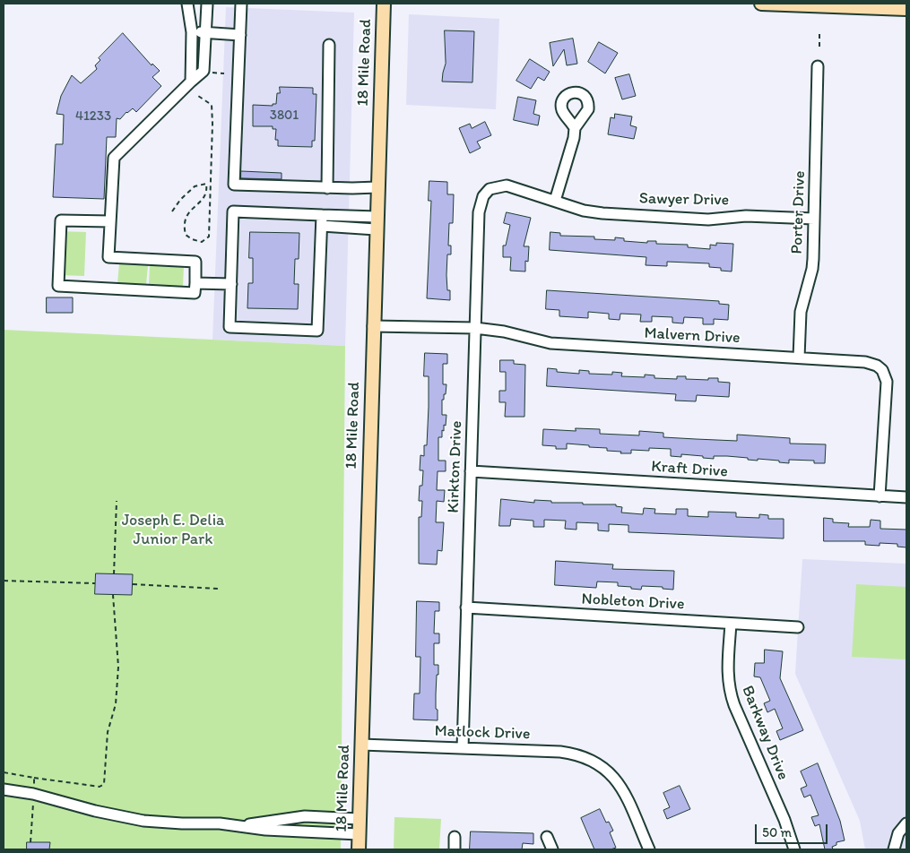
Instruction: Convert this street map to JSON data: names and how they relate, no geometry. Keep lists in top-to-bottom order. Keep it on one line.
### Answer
{"streets":{"main road":["18 Mile Road"],"street":["Sawyer Drive","Porter Drive","Malvern Drive","Kirkton Drive","Kraft Drive","Nobleton Drive","Matlock Drive","Barkway Drive"]},"crossings":[["18 Mile Road","Malvern Drive"],["18 Mile Road","Matlock Drive"],["Sawyer Drive","Porter Drive"],["Sawyer Drive","Kirkton Drive"],["Porter Drive","Malvern Drive"],["Malvern Drive","Kirkton Drive"],["Malvern Drive","Kraft Drive"],["Kirkton Drive","Kraft Drive"],["Kirkton Drive","Nobleton Drive"],["Kirkton Drive","Matlock Drive"],["Nobleton Drive","Barkway Drive"]],"parks":["Joseph E. Delia Junior Park"],"house_numbers":["3801","41233"],"scale_bar":"50 m"}
